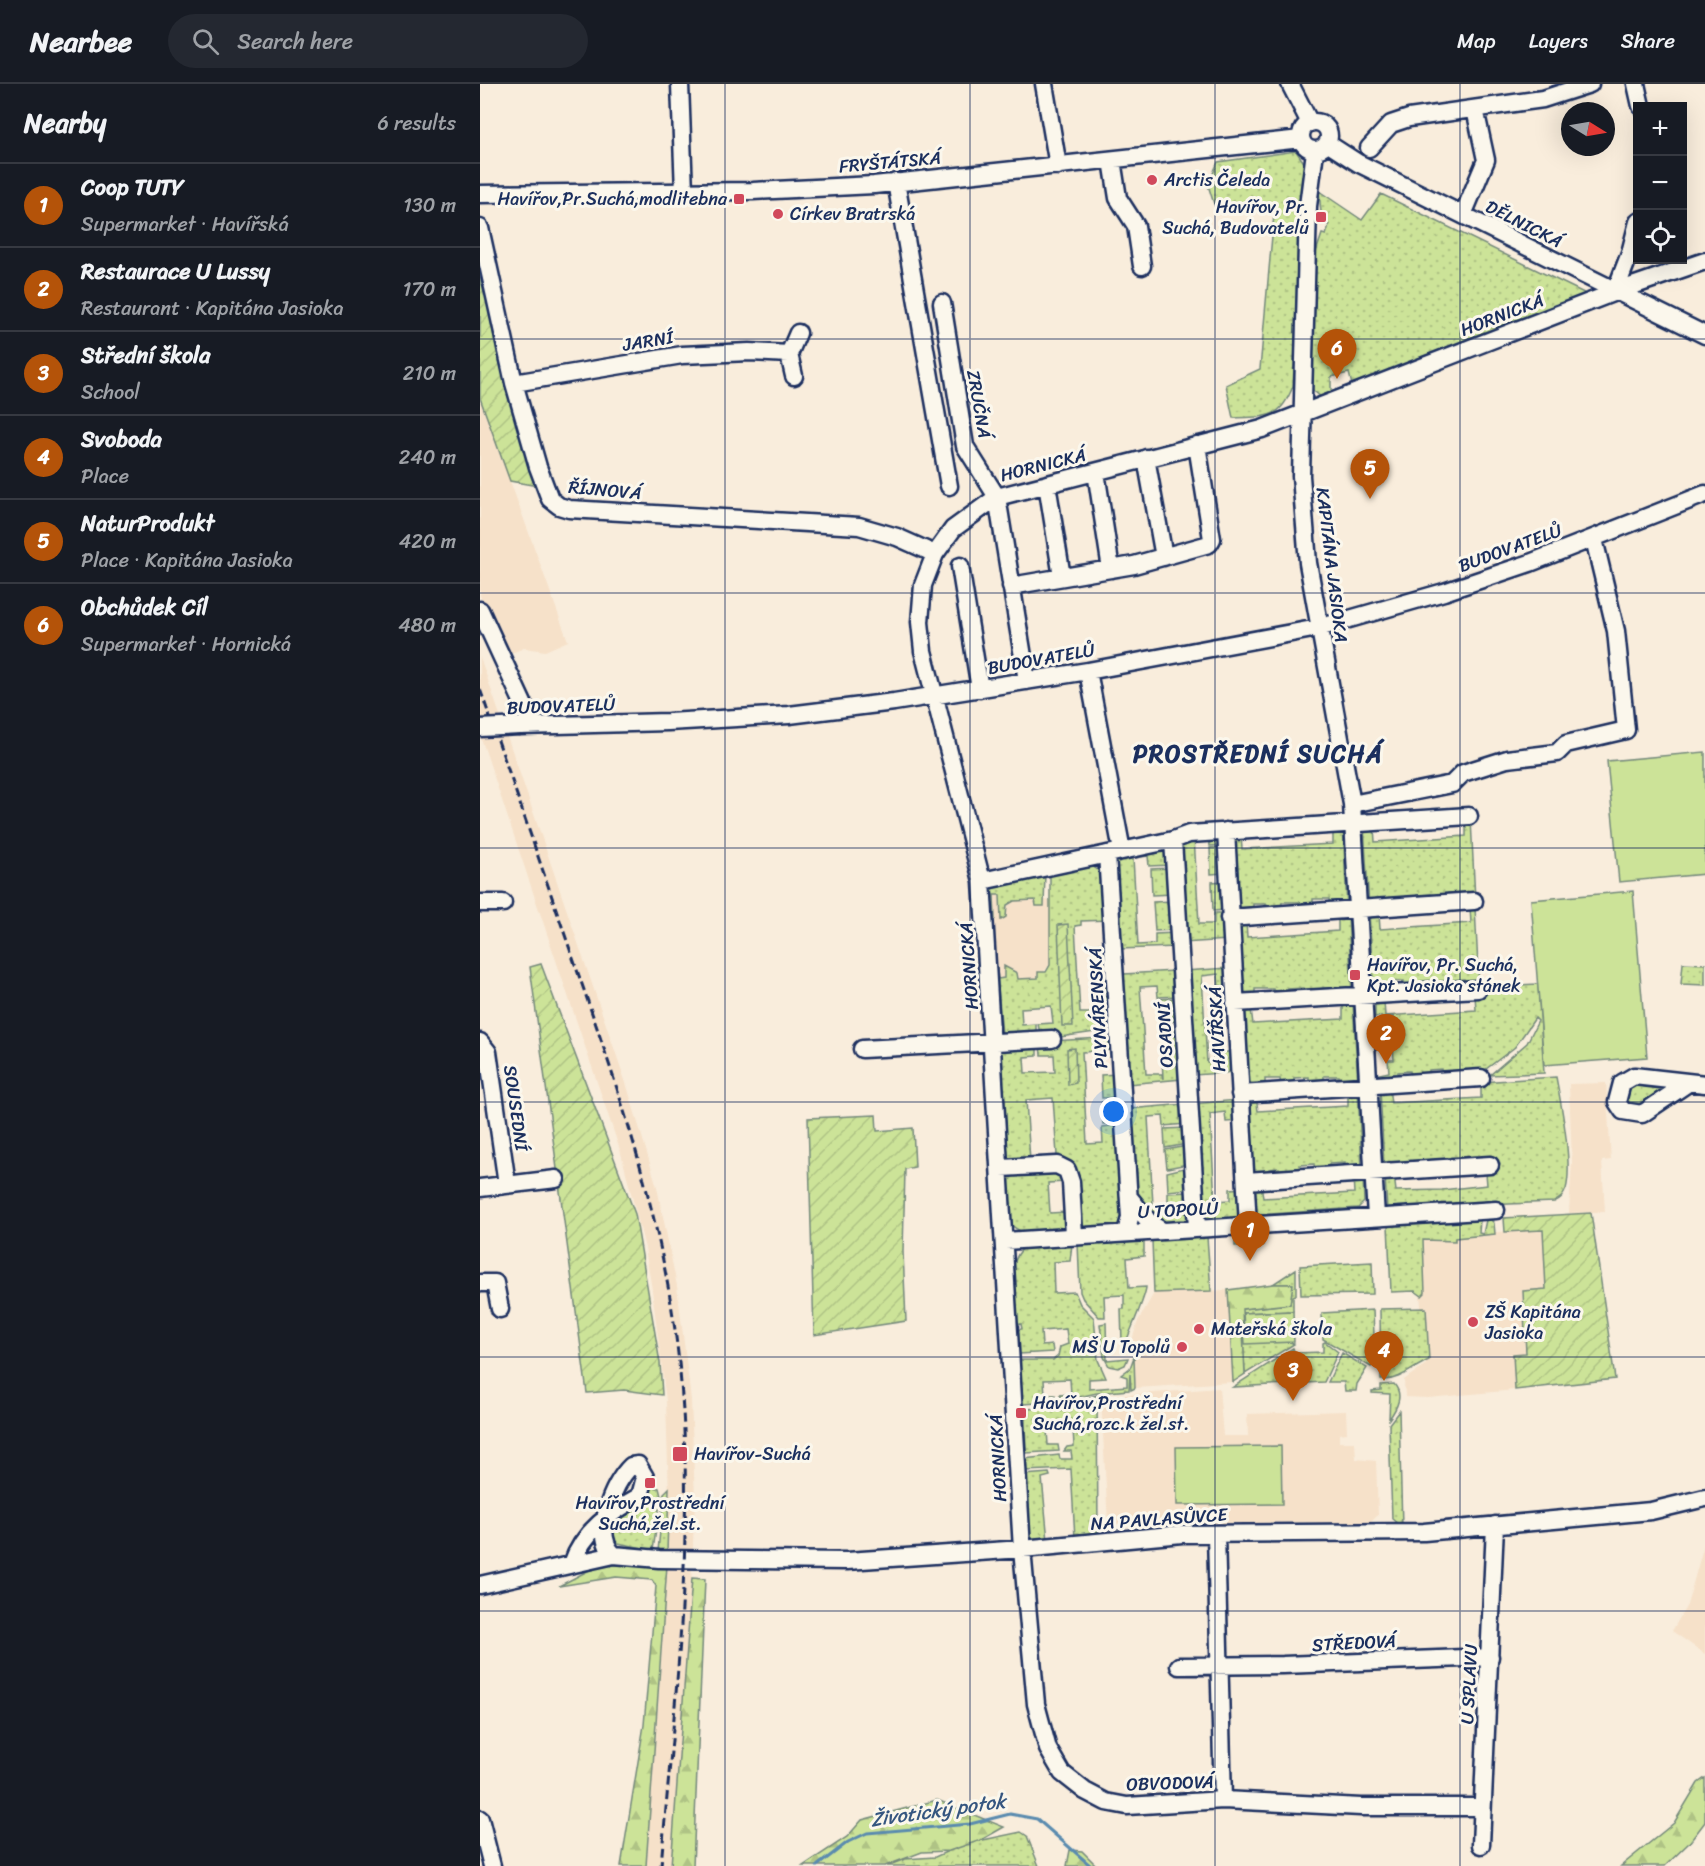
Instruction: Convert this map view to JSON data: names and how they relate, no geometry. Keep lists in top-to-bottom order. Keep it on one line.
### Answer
{"streets":{"street":["FRYŠTÁTSKÁ","DĚLNICKÁ","HORNICKÁ","JARNÍ","ZRUČNÁ","ŘÍJNOVÁ","BUDOVATELŮ","KAPITÁNA JASIOKA","PLYNÁRENSKÁ","HAVÍŘSKÁ","OSADNÍ","SOUSEDNÍ","U TOPOLŮ","NA PAVLASŮVCE","STŘEDOVÁ","U SPLAVU","OBVODOVÁ"]},"crossings":[["FRYŠTÁTSKÁ","DĚLNICKÁ"],["FRYŠTÁTSKÁ","KAPITÁNA JASIOKA"],["DĚLNICKÁ","HORNICKÁ"],["DĚLNICKÁ","KAPITÁNA JASIOKA"],["HORNICKÁ","ZRUČNÁ"],["HORNICKÁ","ŘÍJNOVÁ"],["HORNICKÁ","BUDOVATELŮ"],["HORNICKÁ","KAPITÁNA JASIOKA"],["HORNICKÁ","U TOPOLŮ"],["HORNICKÁ","NA PAVLASŮVCE"],["HORNICKÁ","OBVODOVÁ"],["JARNÍ","ŘÍJNOVÁ"],["BUDOVATELŮ","KAPITÁNA JASIOKA"],["BUDOVATELŮ","PLYNÁRENSKÁ"],["KAPITÁNA JASIOKA","U TOPOLŮ"],["PLYNÁRENSKÁ","U TOPOLŮ"],["HAVÍŘSKÁ","U TOPOLŮ"],["OSADNÍ","U TOPOLŮ"],["NA PAVLASŮVCE","U SPLAVU"],["NA PAVLASŮVCE","OBVODOVÁ"],["STŘEDOVÁ","U SPLAVU"],["U SPLAVU","OBVODOVÁ"]],"districts":["PROSTŘEDNÍ SUCHÁ"],"water":["Životický potok"],"places":{"other":["Arctis Čeleda","Církev Bratrská","ZŠ Kapitána Jasioka","Mateřská škola","MŠ U Topolů"],"transit":["Havířov,Pr.Suchá,modlitebna","Havířov, Pr. Suchá, Budovatelů","Havířov, Pr. Suchá, Kpt. Jasioka stánek","Havířov,Prostřední Suchá,rozc.k žel.st.","Havířov-Suchá","Havířov,Prostřední Suchá,žel.st."]},"north":"right","page":{"header":"Nearbee","search":"Search here","nav":["Map","Layers","Share"],"heading":["Nearby","6 results"],"map_buttons":["+","−"],"list":[{"mark":"1","name":"Coop TUTY","note":"Supermarket · Havířská","value":"130 m"},{"mark":"2","name":"Restaurace U Lussy","note":"Restaurant · Kapitána Jasioka","value":"170 m"},{"mark":"3","name":"Střední škola","note":"School","value":"210 m"},{"mark":"4","name":"Svoboda","note":"Place","value":"240 m"},{"mark":"5","name":"NaturProdukt","note":"Place · Kapitána Jasioka","value":"420 m"},{"mark":"6","name":"Obchůdek Cíl","note":"Supermarket · Hornická","value":"480 m"}],"pins":["6","5","2","1","4","3"]}}
